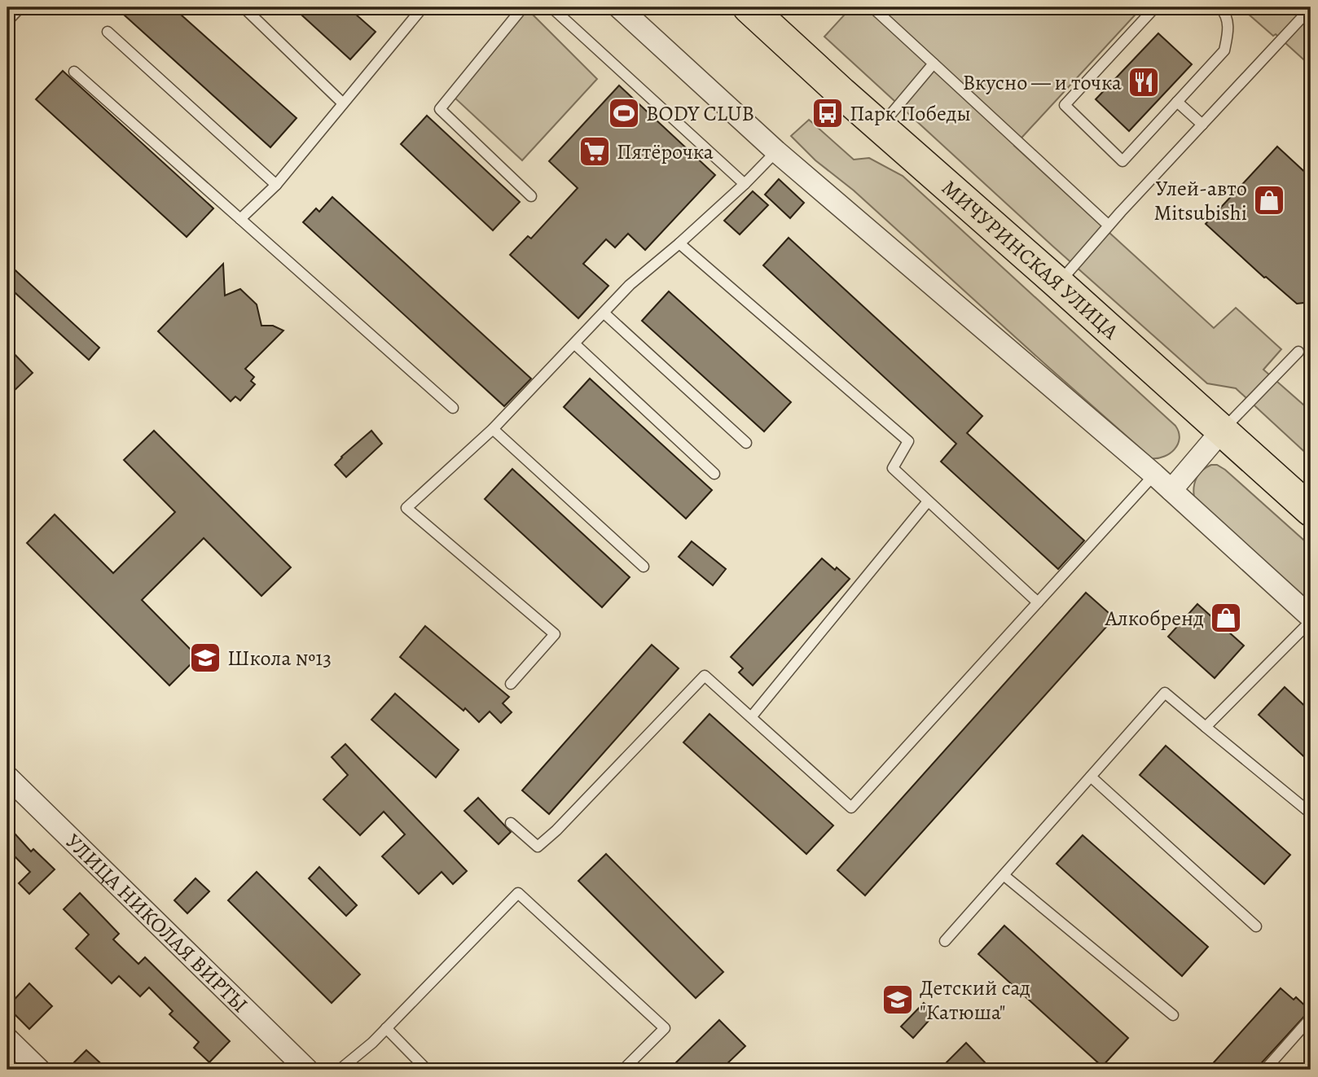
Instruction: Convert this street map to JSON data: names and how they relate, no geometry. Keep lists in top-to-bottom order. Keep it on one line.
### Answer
{"streets":{"main road":["МИЧУРИНСКАЯ УЛИЦА"],"street":["УЛИЦА НИКОЛАЯ ВИРТЫ"]},"places":{"restaurant":["Вкусно — и точка"],"sports":["BODY CLUB"],"bus stop":["Парк Победы"],"supermarket":["Пятёрочка"],"shop":["Улей-авто Mitsubishi","Алкобренд"],"school or university":["Школа №13","Детский сад \"Катюша\""]}}
